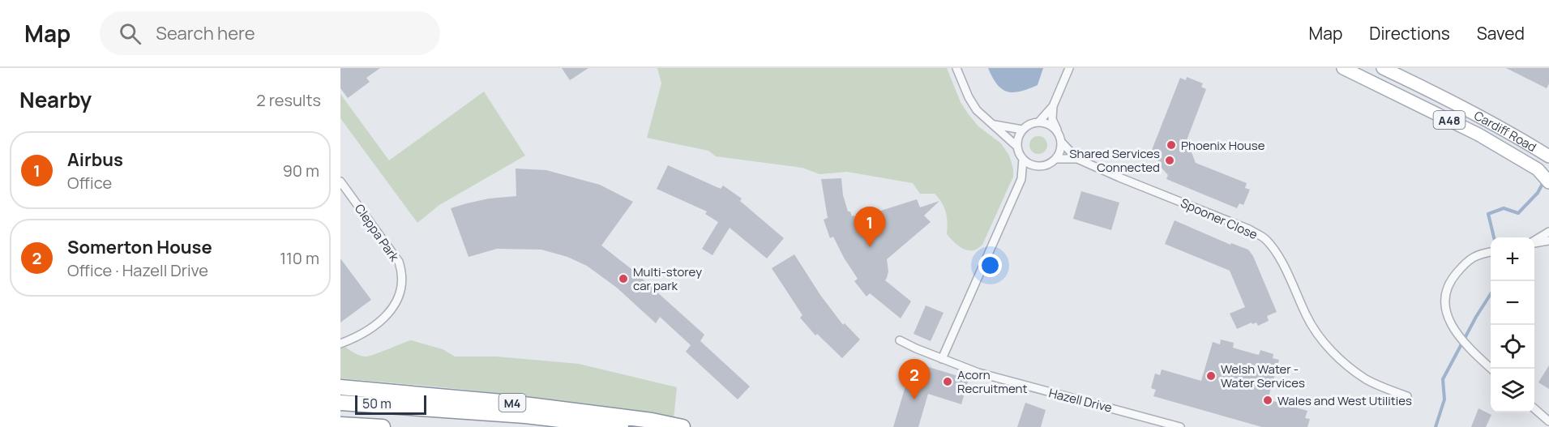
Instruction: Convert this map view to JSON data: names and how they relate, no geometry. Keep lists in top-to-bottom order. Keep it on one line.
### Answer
{"streets":{"highway":["M4"],"main road":["A48","Cardiff Road"],"street":["Spooner Close","Cleppa Park","Hazell Drive"]},"places":["Phoenix House","Shared Services Connected","Multi-storey car park","Welsh Water - Water Services","Acorn Recruitment","Wales and West Utilities"],"scale_bar":"50 m","page":{"header":"Map","search":"Search here","nav":["Map","Directions","Saved"],"heading":["Nearby","2 results"],"list":[{"mark":"1","name":"Airbus","note":"Office","value":"90 m"},{"mark":"2","name":"Somerton House","note":"Office · Hazell Drive","value":"110 m"}],"pins":["1","2"],"map_buttons":["+","−"],"scale":"50 m"}}
